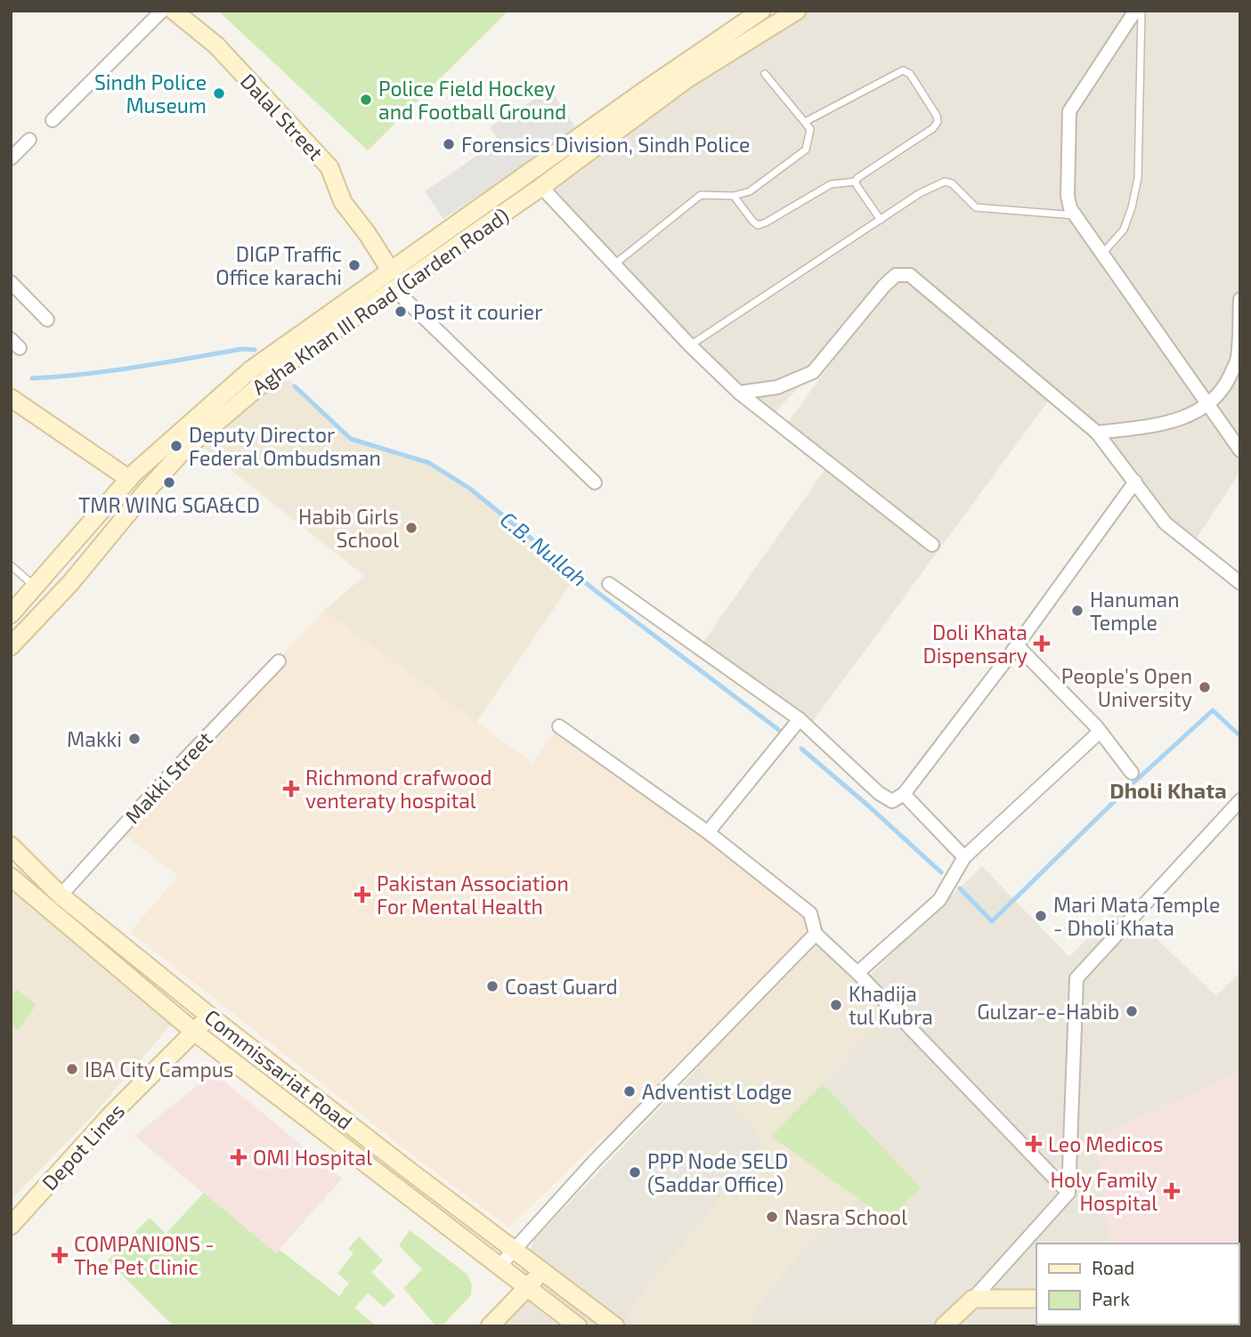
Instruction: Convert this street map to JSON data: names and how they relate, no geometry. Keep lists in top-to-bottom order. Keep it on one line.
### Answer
{"streets":{"street":["Dalal Street","Agha Khan III Road (Garden Road)","Makki Street","Commissariat Road","Depot Lines"]},"crossings":[["Dalal Street","Agha Khan III Road (Garden Road)"],["Makki Street","Commissariat Road"],["Commissariat Road","Depot Lines"]],"districts":["Dholi Khata"],"water":["C.B. Nullah"],"places":{"other":["Sindh Police Museum","Police Field Hockey and Football Ground","Forensics Division, Sindh Police","DIGP Traffic Office karachi","Post it courier","Deputy Director Federal Ombudsman","TMR WING SGA&CD","Habib Girls School","Hanuman Temple","People's Open University","Makki","Mari Mata Temple - Dholi Khata","Coast Guard","Khadija tul Kubra","Gulzar-e-Habib","IBA City Campus","Adventist Lodge","PPP Node SELD (Saddar Office)","Nasra School"],"health":["Doli Khata Dispensary","Richmond crafwood venteraty hospital","Pakistan Association For Mental Health","Leo Medicos","OMI Hospital","Holy Family Hospital","COMPANIONS - The Pet Clinic"]},"legend":["Road","Park"]}
